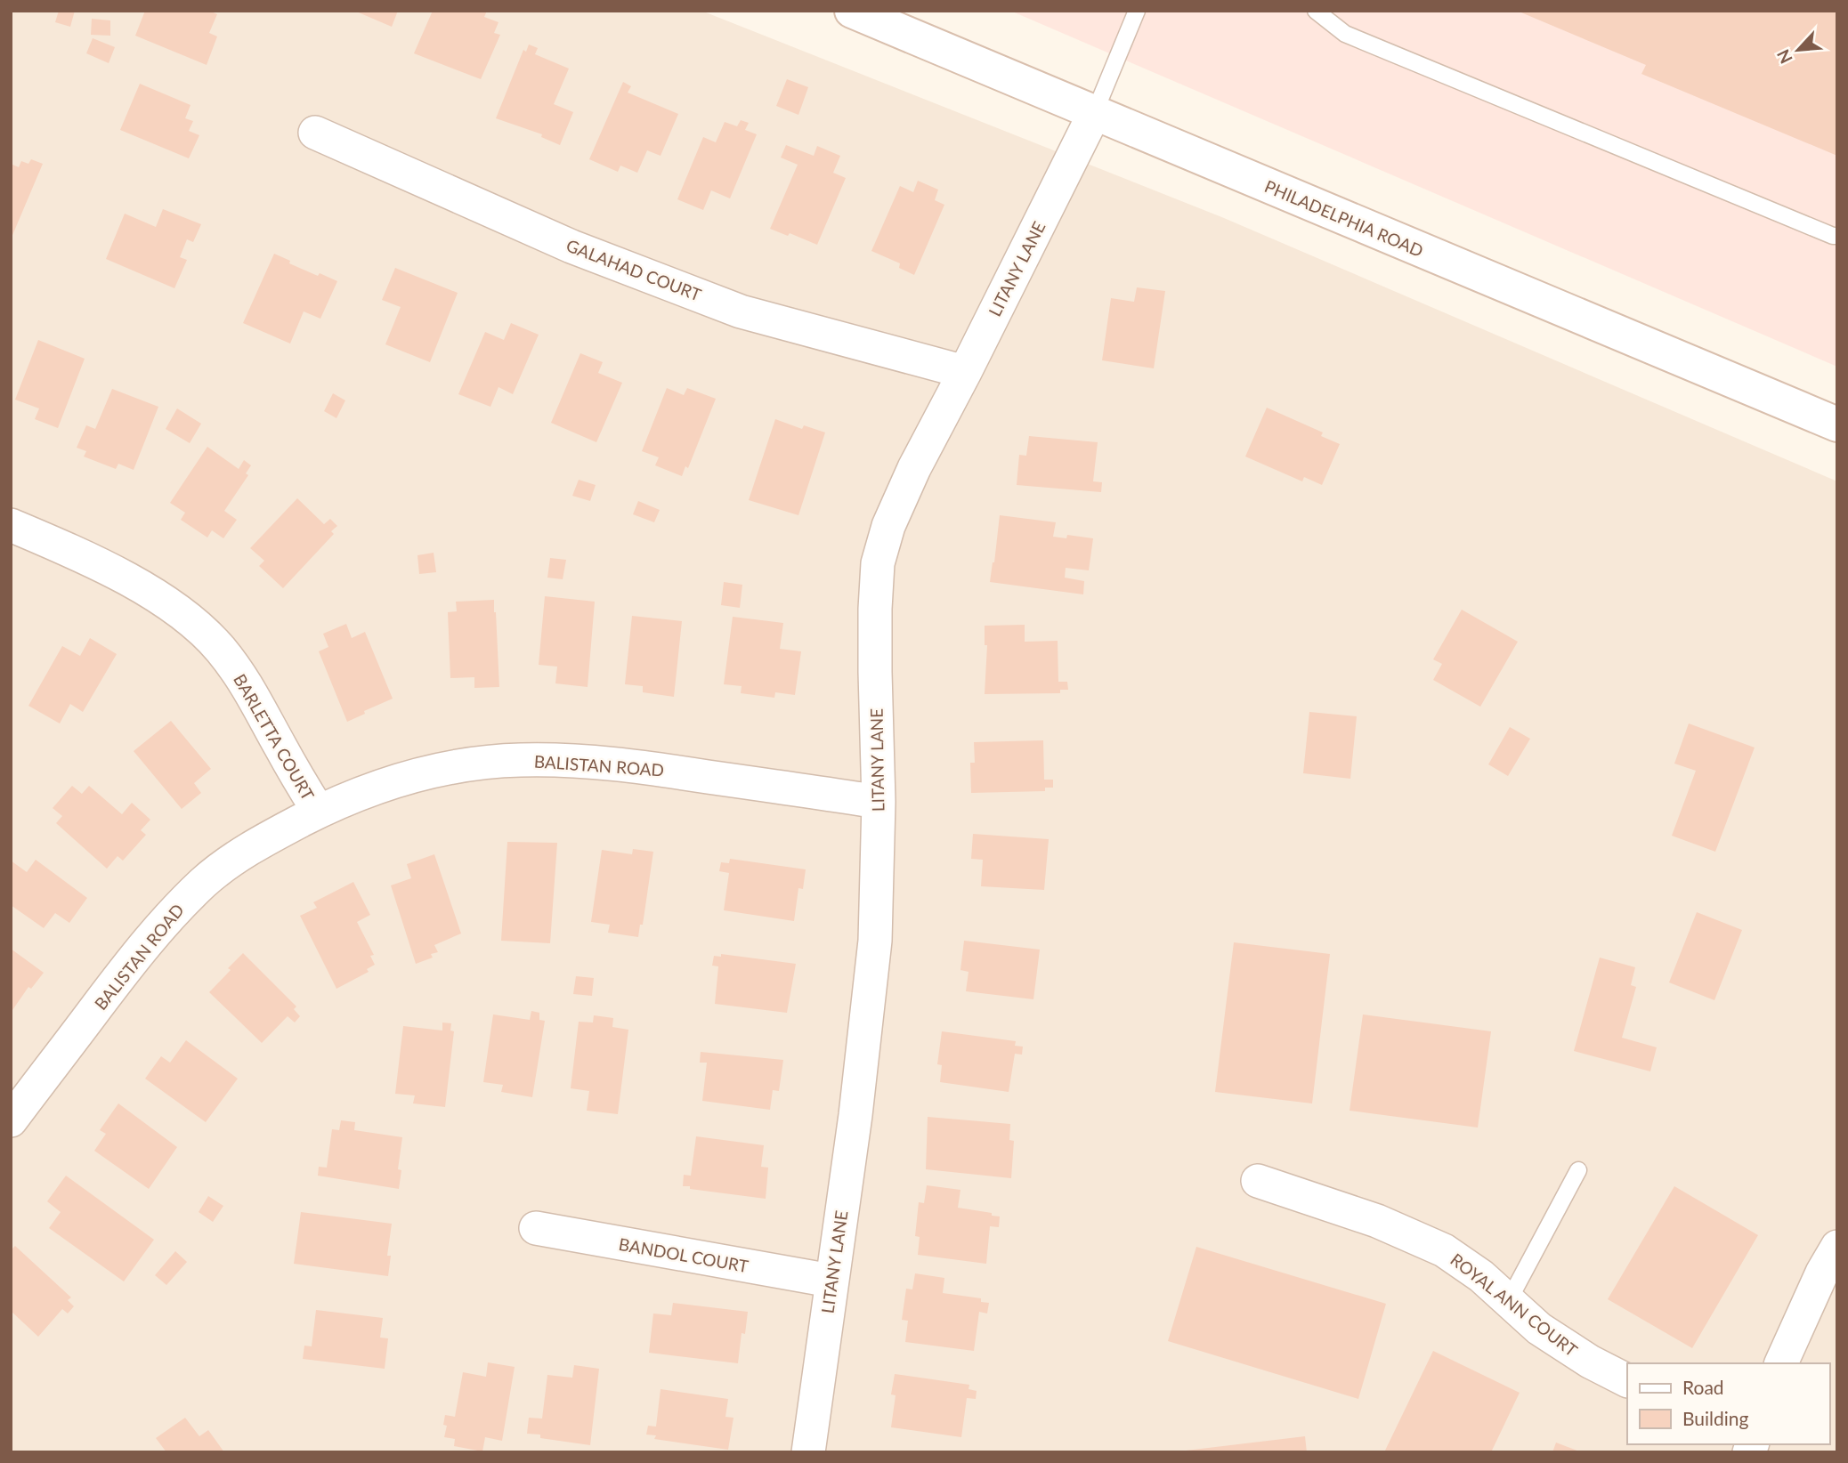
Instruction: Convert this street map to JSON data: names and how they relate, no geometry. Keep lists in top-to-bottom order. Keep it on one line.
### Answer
{"streets":{"main road":["PHILADELPHIA ROAD"],"street":["LITANY LANE","GALAHAD COURT","BARLETTA COURT","BALISTAN ROAD","BANDOL COURT","ROYAL ANN COURT"]},"crossings":[["PHILADELPHIA ROAD","LITANY LANE"],["LITANY LANE","GALAHAD COURT"],["LITANY LANE","BALISTAN ROAD"],["LITANY LANE","BANDOL COURT"],["BARLETTA COURT","BALISTAN ROAD"]],"legend":["Road","Building"],"north":"bottom left"}
